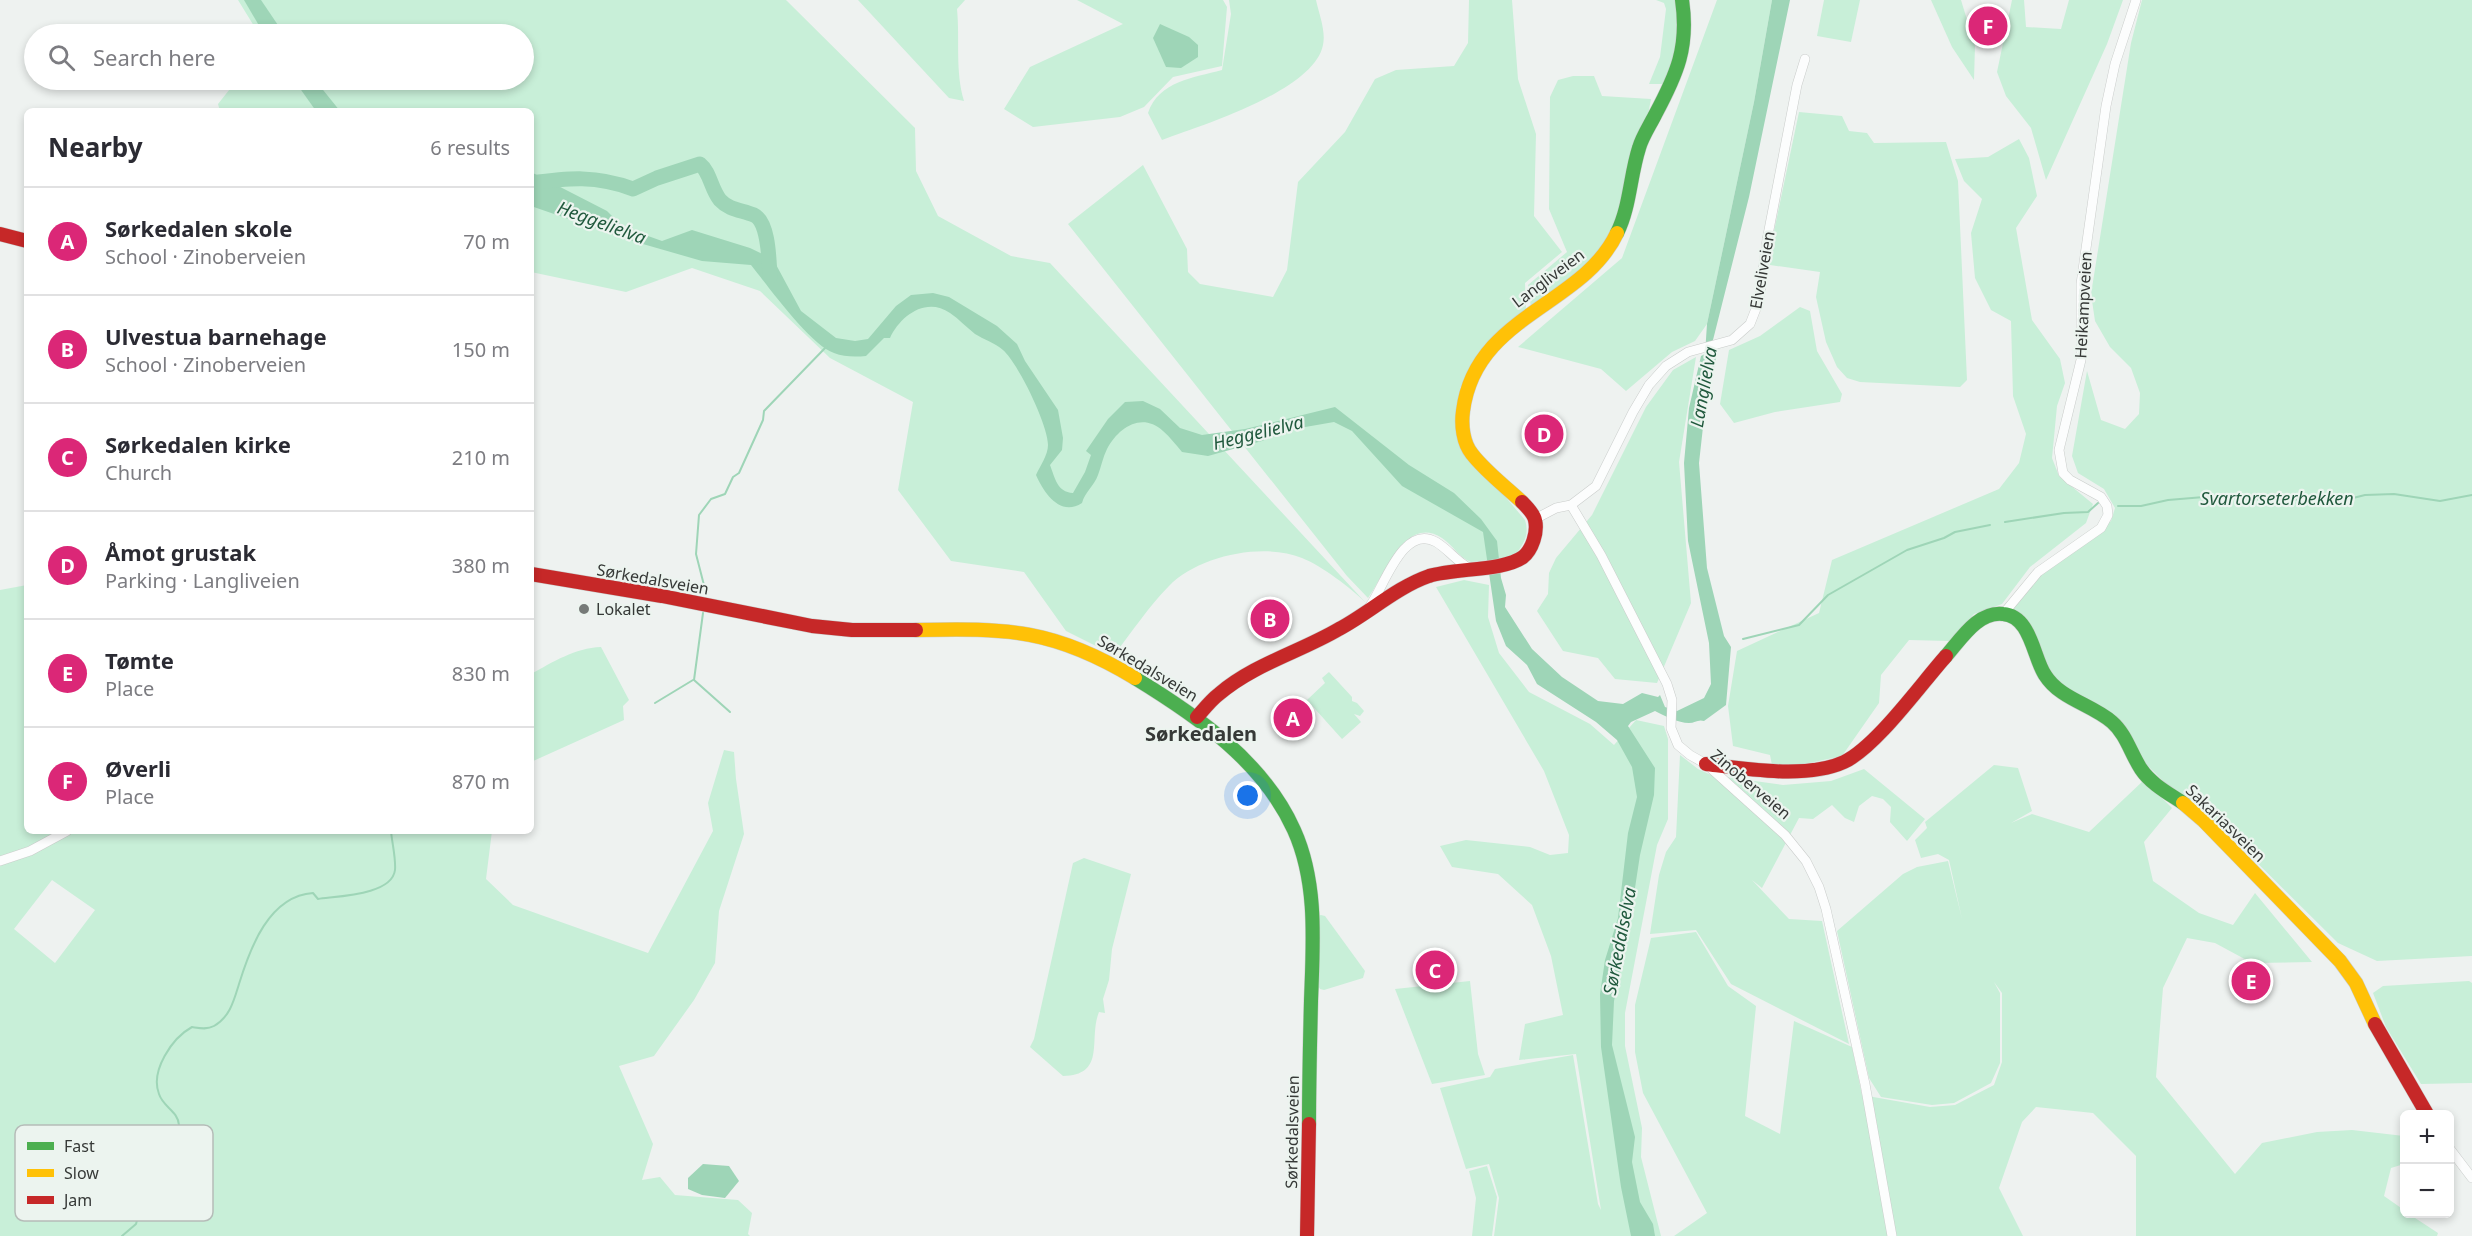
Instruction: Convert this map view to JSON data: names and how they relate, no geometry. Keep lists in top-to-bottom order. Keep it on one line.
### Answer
{"streets":{"street":["Elveliveien","Langliveien","Heikampveien","Sørkedalsveien","Zinoberveien","Sakariasveien"]},"crossings":[["Elveliveien","Zinoberveien"],["Heikampveien","Sakariasveien"]],"districts":["Sørkedalen"],"water":["Heggelielva","Langlielva","Svartorseterbekken","Sørkedalselva"],"places":["Lokalet"],"legend":["Fast","Slow","Jam"],"page":{"pins":["F","D","B","A","C","E"],"search":"Search here","heading":["Nearby","6 results"],"list":[{"mark":"A","name":"Sørkedalen skole","note":"School · Zinoberveien","value":"70 m"},{"mark":"B","name":"Ulvestua barnehage","note":"School · Zinoberveien","value":"150 m"},{"mark":"C","name":"Sørkedalen kirke","note":"Church","value":"210 m"},{"mark":"D","name":"Åmot grustak","note":"Parking · Langliveien","value":"380 m"},{"mark":"E","name":"Tømte","note":"Place","value":"830 m"},{"mark":"F","name":"Øverli","note":"Place","value":"870 m"}],"map_buttons":["+","−"]}}
